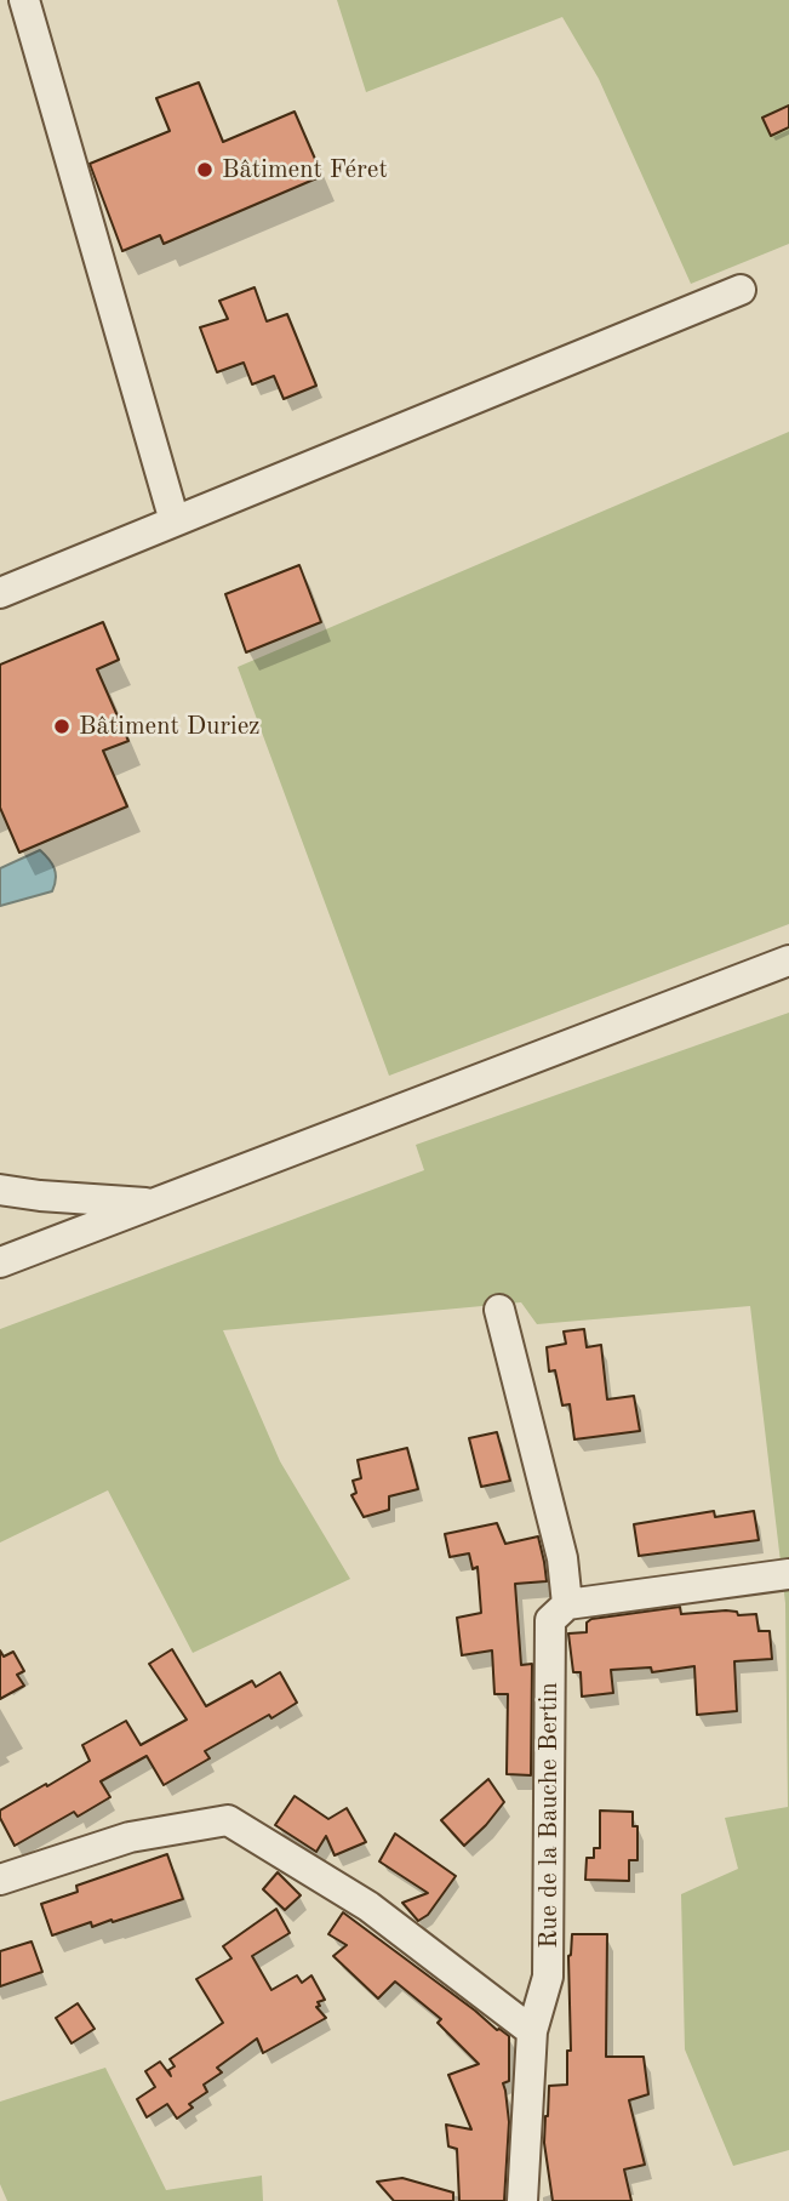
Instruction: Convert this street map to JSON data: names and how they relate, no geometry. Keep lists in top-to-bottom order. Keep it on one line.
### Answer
{"streets":{"street":["Rue de la Bauche Bertin"]},"places":["Bâtiment Féret","Bâtiment Duriez"]}
